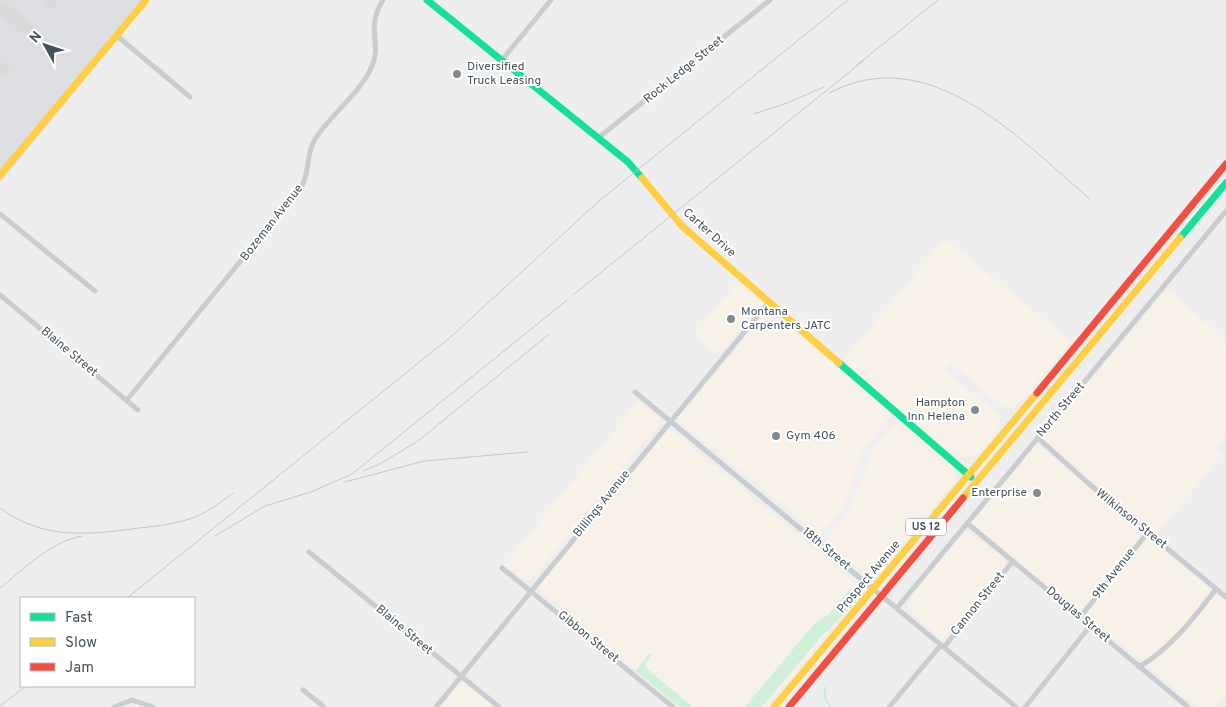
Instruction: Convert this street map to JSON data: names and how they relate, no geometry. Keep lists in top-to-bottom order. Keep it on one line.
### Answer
{"streets":{"main road":["Carter Drive","US 12","Prospect Avenue"],"street":["Rock Ledge Street","Bozeman Avenue","Blaine Street","North Street","Billings Avenue","Wilkinson Street","18th Street","9th Avenue","Cannon Street","Douglas Street","Gibbon Street"]},"crossings":[["Rock Ledge Street","Carter Drive"],["Bozeman Avenue","Blaine Street"],["Carter Drive","Billings Avenue"],["Carter Drive","Prospect Avenue"],["Blaine Street","Billings Avenue"],["North Street","Wilkinson Street"],["North Street","18th Street"],["North Street","Douglas Street"],["Billings Avenue","18th Street"],["Billings Avenue","Gibbon Street"],["Wilkinson Street","9th Avenue"],["18th Street","Prospect Avenue"],["18th Street","Cannon Street"],["9th Avenue","Douglas Street"],["Cannon Street","Douglas Street"]],"places":["Diversified Truck Leasing","Montana Carpenters JATC","Hampton Inn Helena","Gym 406","Enterprise"],"legend":["Fast","Slow","Jam"],"north":"top left"}
